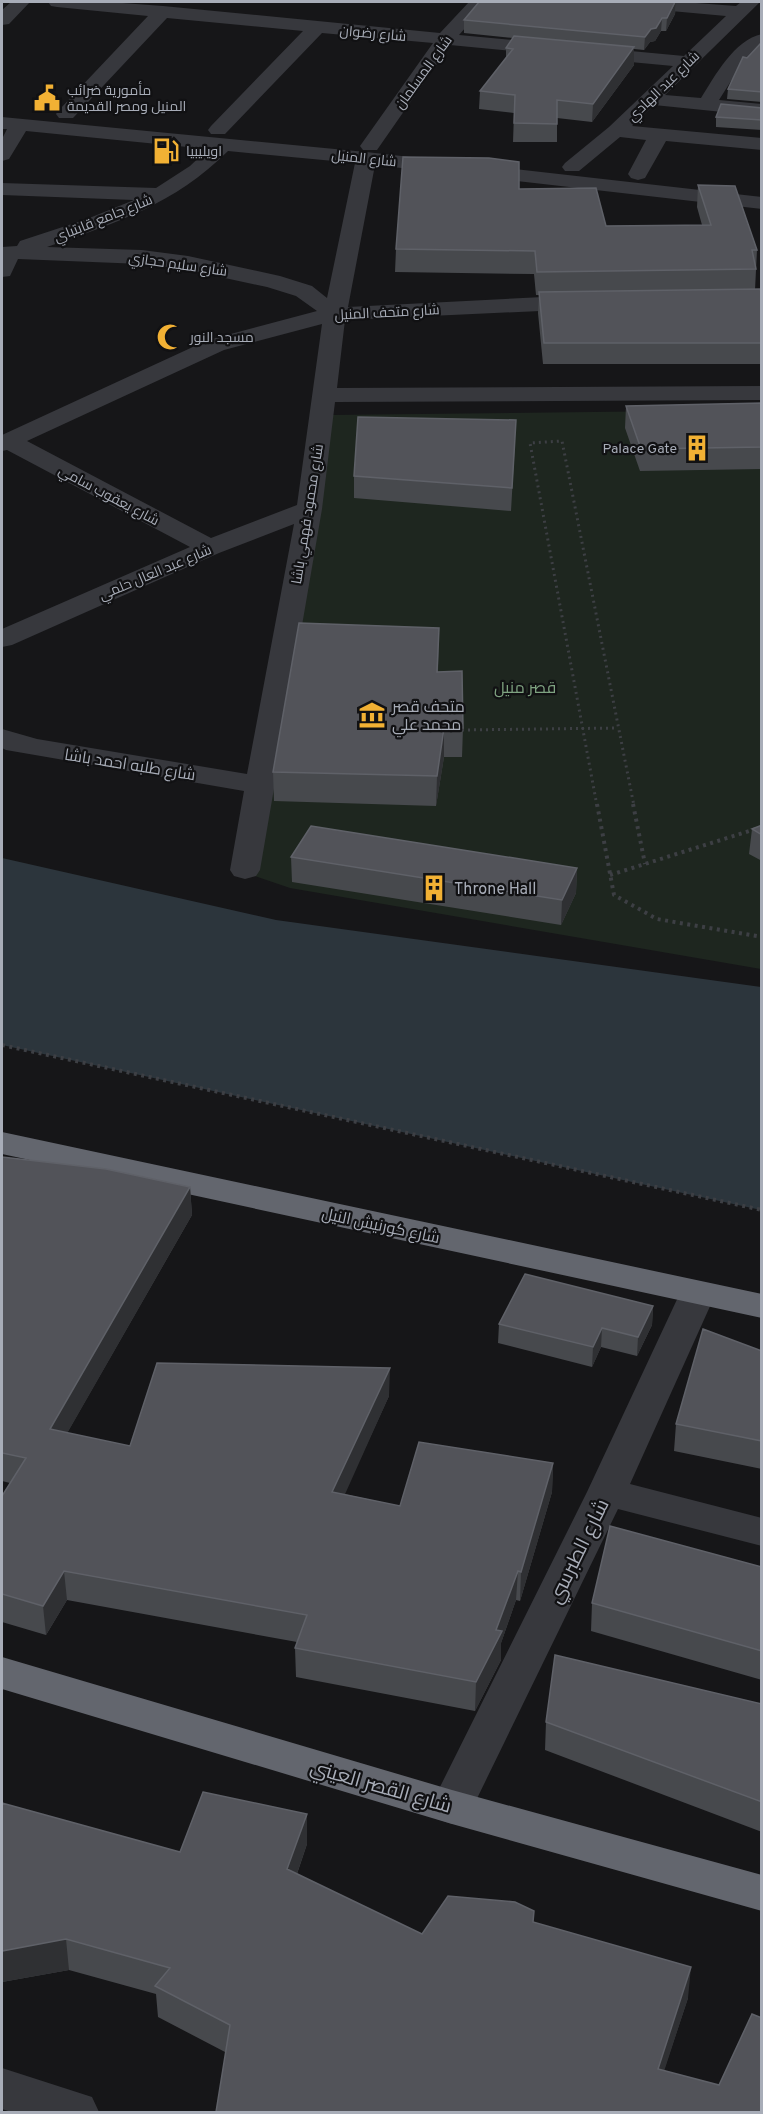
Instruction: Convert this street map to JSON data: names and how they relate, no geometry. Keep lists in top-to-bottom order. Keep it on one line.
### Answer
{"streets":{"highway":["شارع كورنيش النيل","شارع القصر العيني"],"street":["شارع رضوان","شارع المسلمان","شارع عبد الهادي","شارع المنيل","شارع جامع قايتباي","شارع سليم حجازي","شارع متحف المنيل","شارع يعقوب سامي","شارع محمود فهمي باشا","شارع عبد العال حلمي","شارع طلبه احمد باشا","شارع الطبرسي"]},"crossings":[["شارع رضوان","شارع المسلمان"],["شارع رضوان","شارع عبد الهادي"],["شارع رضوان","شارع جامع قايتباي"],["شارع المسلمان","شارع المنيل"],["شارع المسلمان","شارع محمود فهمي باشا"],["شارع عبد الهادي","شارع المنيل"],["شارع المنيل","شارع جامع قايتباي"],["شارع المنيل","شارع محمود فهمي باشا"],["شارع جامع قايتباي","شارع سليم حجازي"],["شارع سليم حجازي","شارع متحف المنيل"],["شارع سليم حجازي","شارع محمود فهمي باشا"],["شارع متحف المنيل","شارع يعقوب سامي"],["شارع متحف المنيل","شارع محمود فهمي باشا"],["شارع يعقوب سامي","شارع عبد العال حلمي"],["شارع محمود فهمي باشا","شارع عبد العال حلمي"],["شارع محمود فهمي باشا","شارع طلبه احمد باشا"],["شارع كورنيش النيل","شارع الطبرسي"],["شارع الطبرسي","شارع القصر العيني"]],"parks":["قصر منيل"],"places":{"public building":["مأمورية ضرائب المنيل ومصر القديمة"],"fuel station":["اويليبيا"],"mosque":["مسجد النور"],"building":["Palace Gate","Throne Hall"],"museum":["متحف قصر محمد علي"]}}
